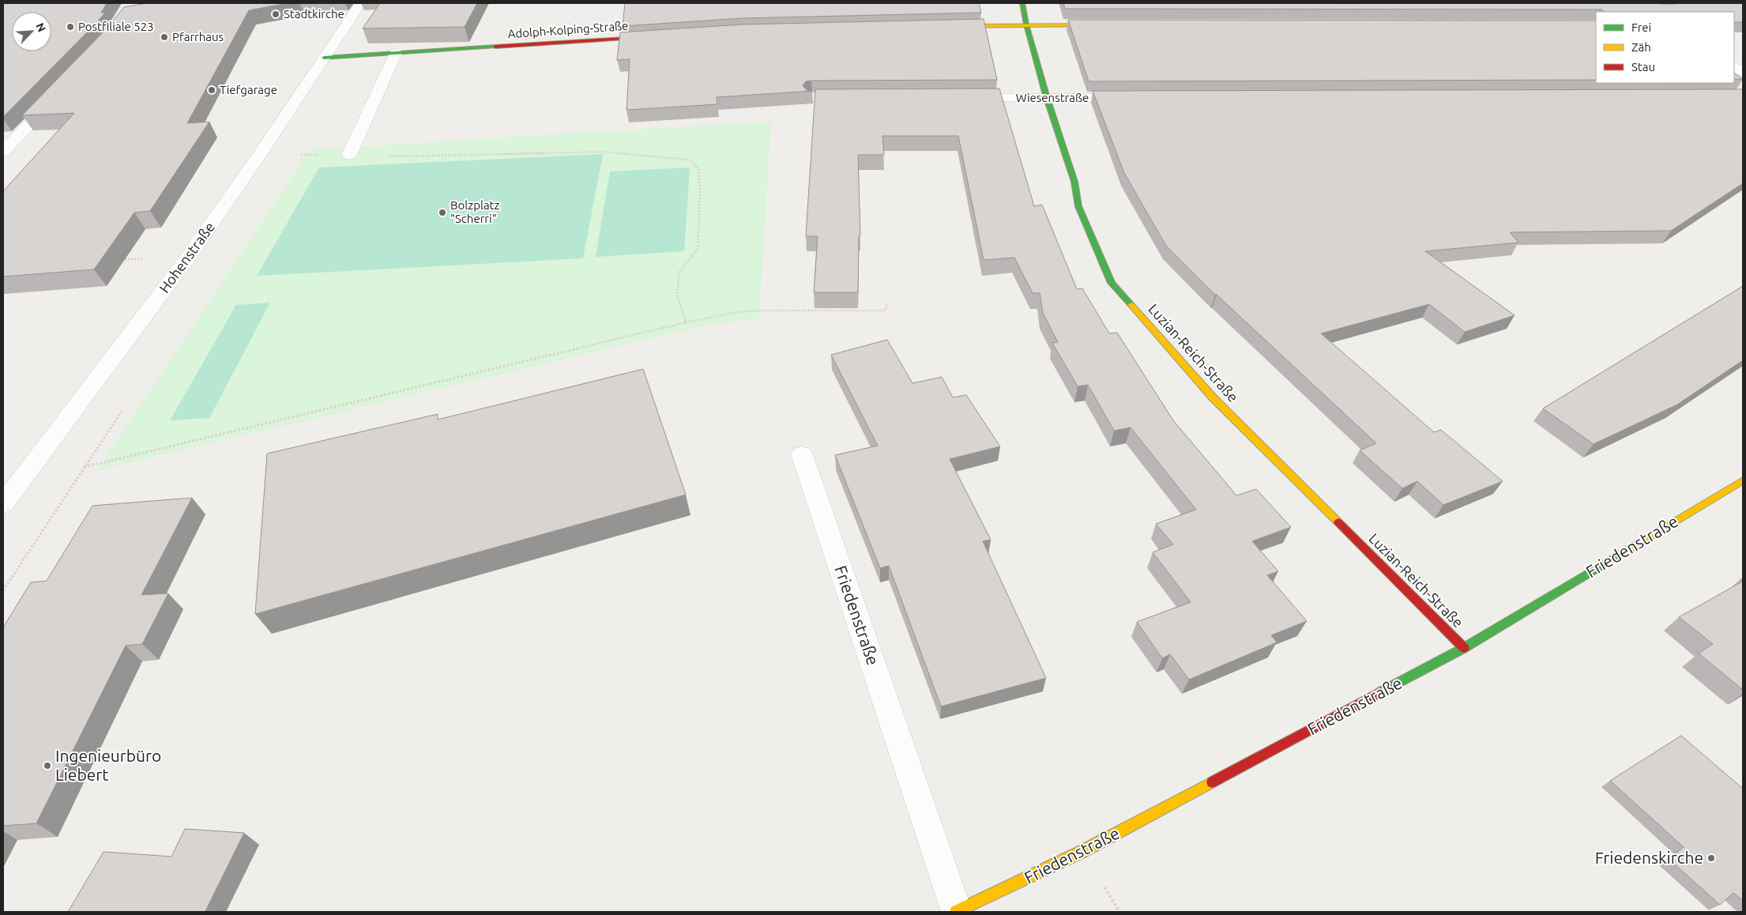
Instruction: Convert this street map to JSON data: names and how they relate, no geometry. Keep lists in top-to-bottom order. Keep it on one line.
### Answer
{"streets":{"street":["Adolph-Kolping-Straße","Wiesenstraße","Hohenstraße","Luzian-Reich-Straße","Friedenstraße"]},"crossings":[["Adolph-Kolping-Straße","Hohenstraße"],["Wiesenstraße","Luzian-Reich-Straße"],["Luzian-Reich-Straße","Friedenstraße"]],"places":["Stadtkirche","Postfiliale 523","Pfarrhaus","Tiefgarage","Bolzplatz \"Scherri\"","Ingenieurbüro Liebert","Friedenskirche"],"legend":["Frei","Zäh","Stau"],"north":"top right"}
